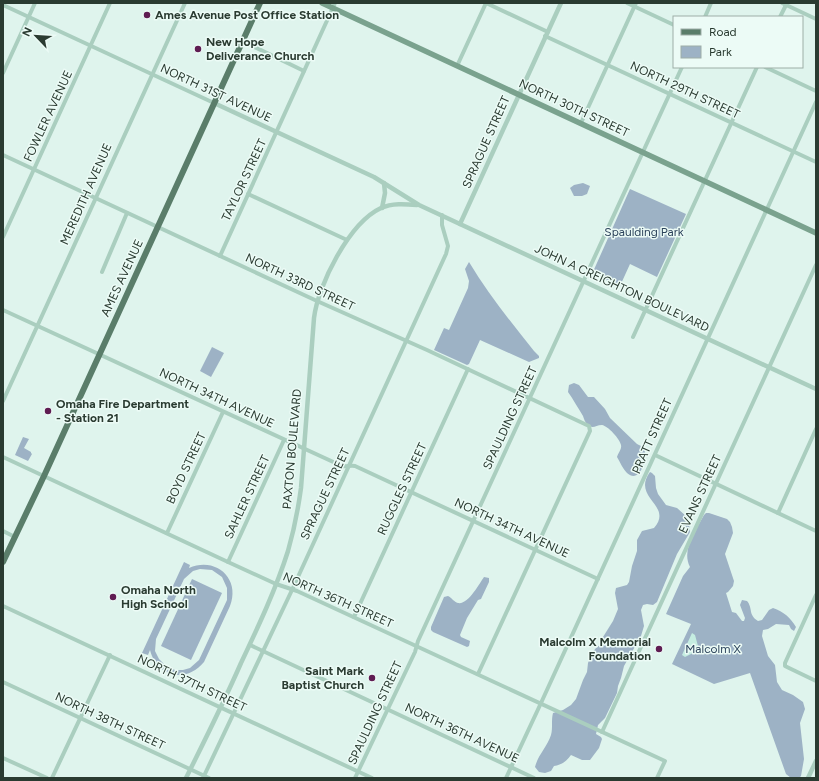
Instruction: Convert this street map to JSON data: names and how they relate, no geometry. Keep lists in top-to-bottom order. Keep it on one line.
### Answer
{"streets":{"main road":["NORTH 30TH STREET","AMES AVENUE"],"street":["NORTH 29TH STREET","NORTH 31ST AVENUE","FOWLER AVENUE","SPRAGUE STREET","TAYLOR STREET","MEREDITH AVENUE","NORTH 33RD STREET","JOHN A CREIGHTON BOULEVARD","NORTH 34TH AVENUE","SPAULDING STREET","PRATT STREET","PAXTON BOULEVARD","BOYD STREET","RUGGLES STREET","EVANS STREET","SAHLER STREET","NORTH 36TH STREET","NORTH 37TH STREET","NORTH 38TH STREET","NORTH 36TH AVENUE"]},"crossings":[["NORTH 29TH STREET","SPRAGUE STREET"],["NORTH 29TH STREET","SPAULDING STREET"],["NORTH 29TH STREET","PRATT STREET"],["NORTH 31ST AVENUE","FOWLER AVENUE"],["NORTH 31ST AVENUE","TAYLOR STREET"],["NORTH 31ST AVENUE","MEREDITH AVENUE"],["NORTH 31ST AVENUE","AMES AVENUE"],["NORTH 31ST AVENUE","JOHN A CREIGHTON BOULEVARD"],["NORTH 31ST AVENUE","PAXTON BOULEVARD"],["NORTH 30TH STREET","SPRAGUE STREET"],["NORTH 30TH STREET","TAYLOR STREET"],["NORTH 30TH STREET","SPAULDING STREET"],["NORTH 30TH STREET","PRATT STREET"],["FOWLER AVENUE","NORTH 33RD STREET"],["SPRAGUE STREET","NORTH 33RD STREET"],["SPRAGUE STREET","JOHN A CREIGHTON BOULEVARD"],["SPRAGUE STREET","NORTH 34TH AVENUE"],["SPRAGUE STREET","NORTH 36TH STREET"],["SPRAGUE STREET","NORTH 37TH STREET"],["SPRAGUE STREET","NORTH 38TH STREET"],["SPRAGUE STREET","NORTH 36TH AVENUE"],["TAYLOR STREET","NORTH 33RD STREET"],["MEREDITH AVENUE","NORTH 33RD STREET"],["MEREDITH AVENUE","NORTH 34TH AVENUE"],["AMES AVENUE","NORTH 33RD STREET"],["AMES AVENUE","NORTH 34TH AVENUE"],["AMES AVENUE","NORTH 36TH STREET"],["NORTH 33RD STREET","NORTH 34TH AVENUE"],["NORTH 33RD STREET","SPAULDING STREET"],["NORTH 33RD STREET","PAXTON BOULEVARD"],["NORTH 33RD STREET","RUGGLES STREET"],["JOHN A CREIGHTON BOULEVARD","SPAULDING STREET"],["JOHN A CREIGHTON BOULEVARD","PRATT STREET"],["JOHN A CREIGHTON BOULEVARD","PAXTON BOULEVARD"],["JOHN A CREIGHTON BOULEVARD","EVANS STREET"],["NORTH 34TH AVENUE","SPAULDING STREET"],["NORTH 34TH AVENUE","PRATT STREET"],["NORTH 34TH AVENUE","PAXTON BOULEVARD"],["NORTH 34TH AVENUE","BOYD STREET"],["NORTH 34TH AVENUE","RUGGLES STREET"],["NORTH 34TH AVENUE","SAHLER STREET"],["SPAULDING STREET","NORTH 36TH STREET"],["SPAULDING STREET","NORTH 37TH STREET"],["SPAULDING STREET","NORTH 36TH AVENUE"],["PRATT STREET","NORTH 36TH STREET"],["PRATT STREET","NORTH 36TH AVENUE"],["PAXTON BOULEVARD","NORTH 36TH STREET"],["PAXTON BOULEVARD","NORTH 37TH STREET"],["PAXTON BOULEVARD","NORTH 38TH STREET"],["PAXTON BOULEVARD","NORTH 36TH AVENUE"],["BOYD STREET","NORTH 36TH STREET"],["RUGGLES STREET","NORTH 36TH STREET"],["EVANS STREET","NORTH 36TH STREET"],["SAHLER STREET","NORTH 36TH STREET"]],"parks":["Spaulding Park","Malcolm X"],"places":["Ames Avenue Post Office Station","New Hope Deliverance Church","Omaha Fire Department - Station 21","Omaha North High School","Malcolm X Memorial Foundation","Saint Mark Baptist Church"],"legend":["Road","Park"],"north":"top left"}
